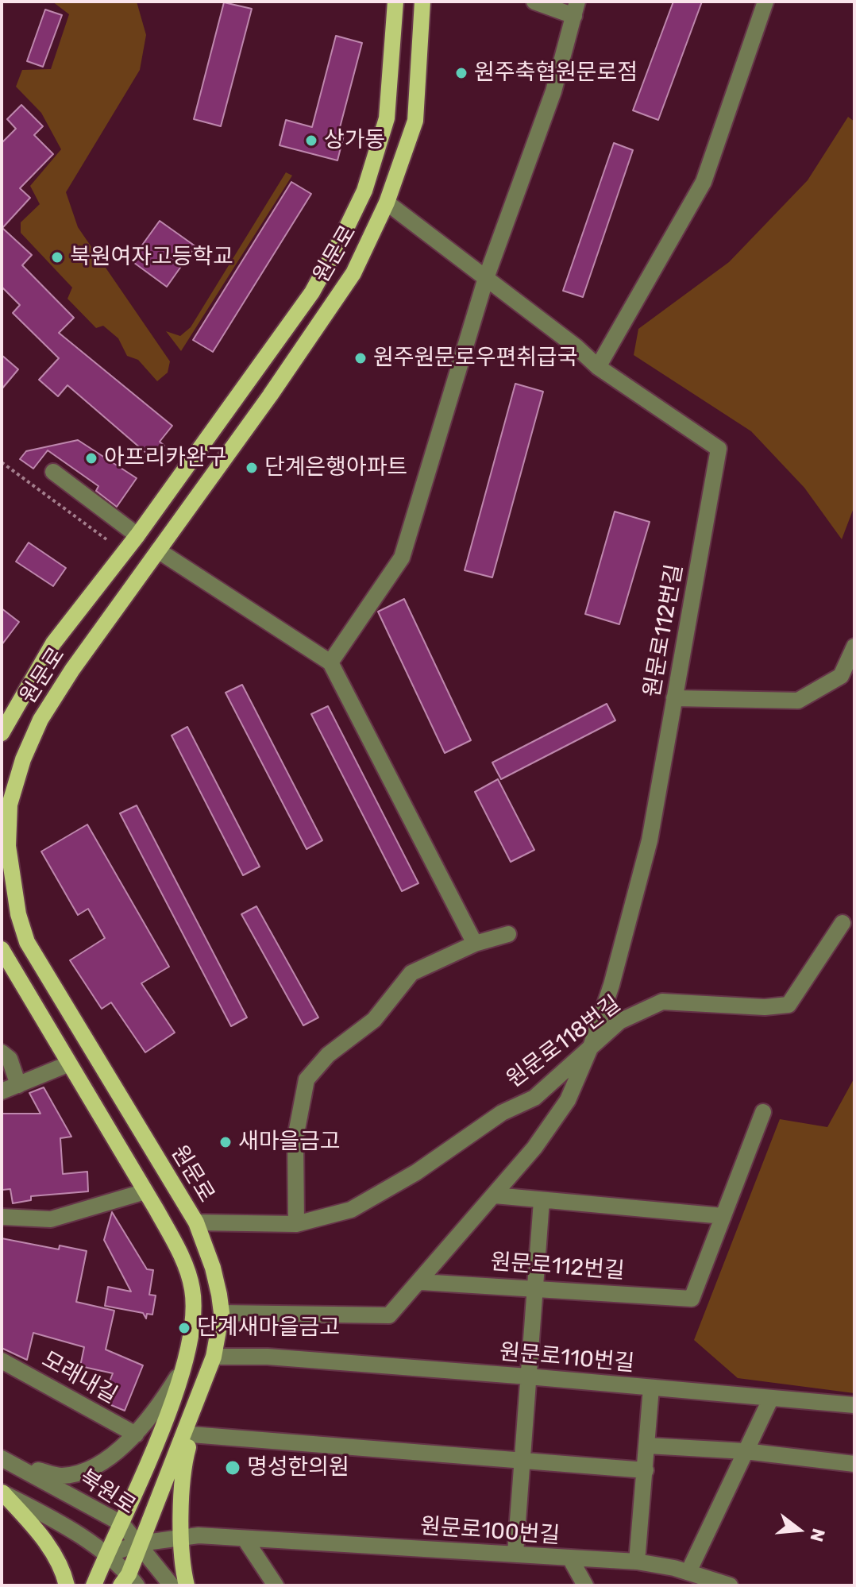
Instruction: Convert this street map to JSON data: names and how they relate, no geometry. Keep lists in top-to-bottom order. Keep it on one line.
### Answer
{"streets":{"main road":["원문로"],"street":["원문로112번길","원문로118번길","원문로110번길","모래내길","북원로","원문로100번길"]},"crossings":[["원문로","원문로112번길"],["원문로","원문로118번길"],["원문로","원문로110번길"],["원문로","북원로"],["원문로","원문로100번길"],["원문로112번길","원문로118번길"],["원문로110번길","원문로100번길"],["북원로","원문로100번길"]],"places":["원주축협원문로점","상가동","북원여자고등학교","원주원문로우편취급국","아프리카완구","단계은행아파트","새마을금고","단계새마을금고","명성한의원"],"north":"right"}
